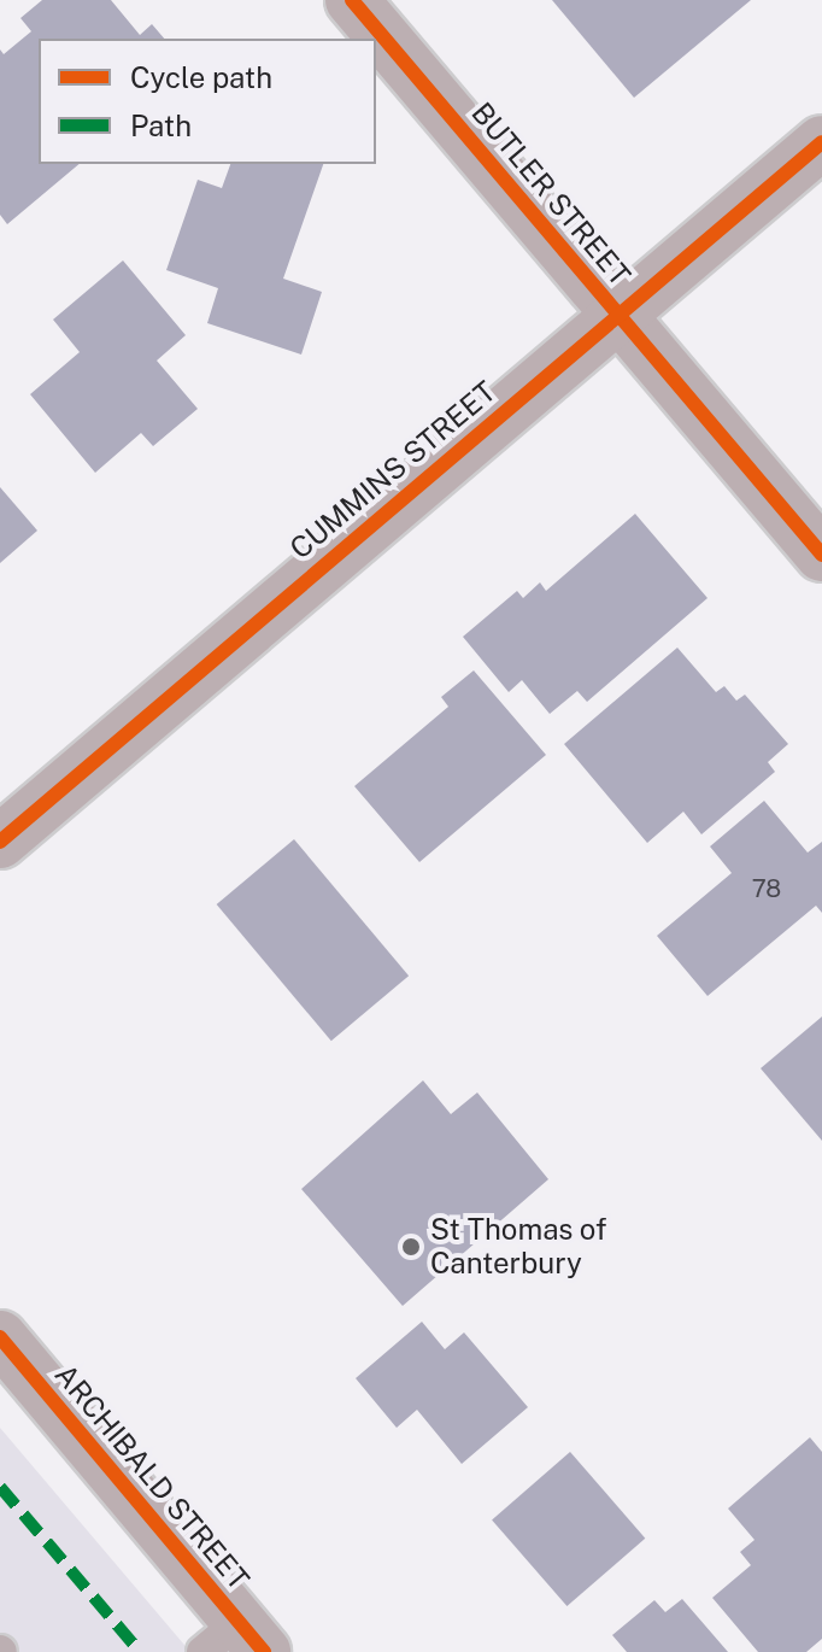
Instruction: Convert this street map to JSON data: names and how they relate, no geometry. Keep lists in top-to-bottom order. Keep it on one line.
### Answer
{"streets":{"street":["BUTLER STREET","CUMMINS STREET","ARCHIBALD STREET"]},"crossings":[["BUTLER STREET","CUMMINS STREET"]],"places":["St Thomas of Canterbury"],"house_numbers":["78"],"legend":["Cycle path","Path"]}
